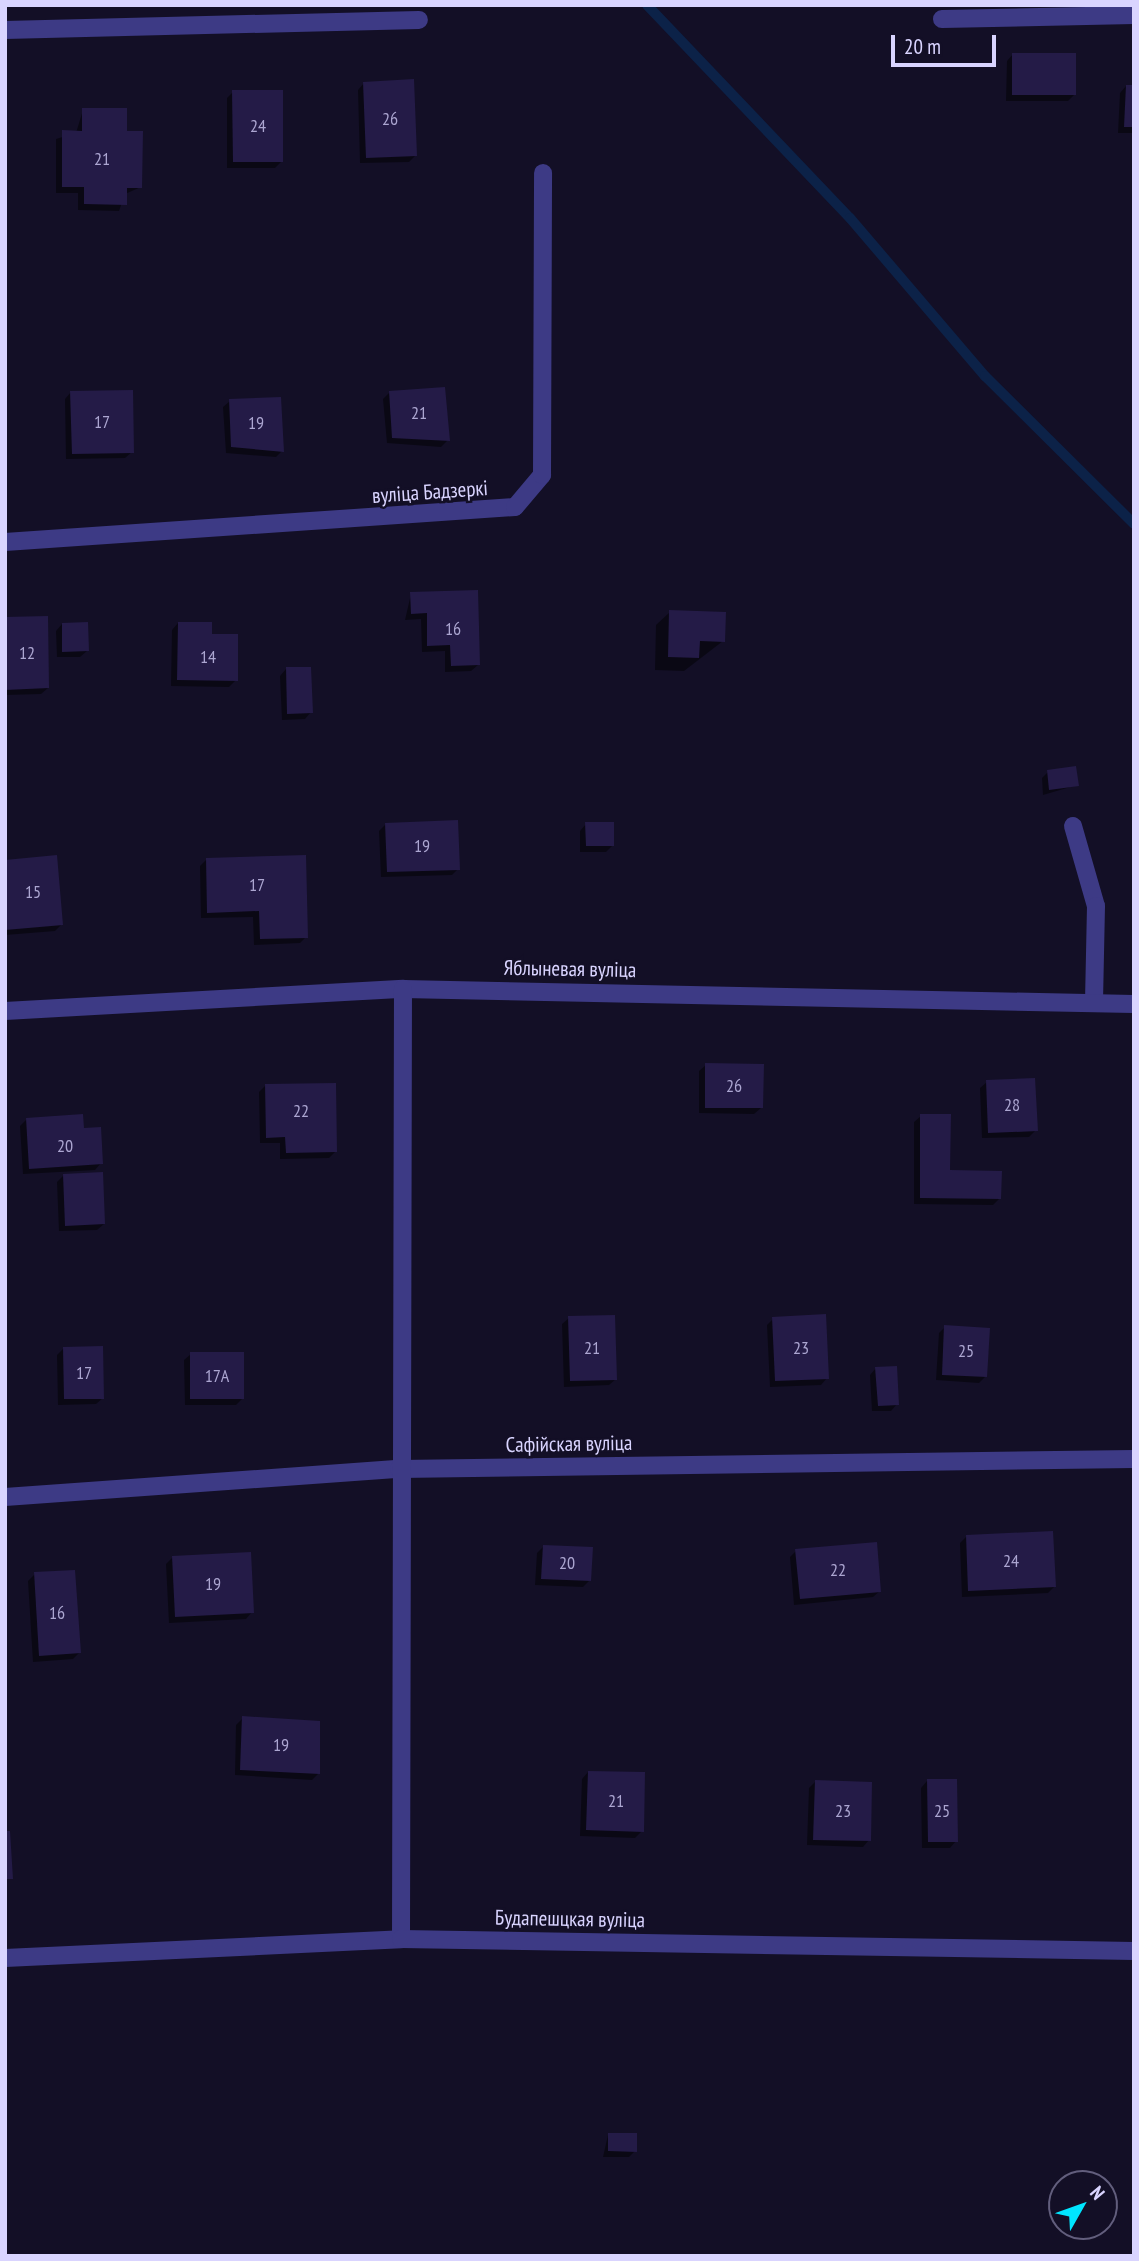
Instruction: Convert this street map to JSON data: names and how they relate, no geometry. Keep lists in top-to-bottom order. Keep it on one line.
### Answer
{"streets":{"street":["вуліца Бадзеркі","Яблыневая вуліца","Сафійская вуліца","Будапешцкая вуліца"]},"house_numbers":["26","24","21","21","17","19","16","12","14","19","17","15","26","28","22","20","21","23","25","17","17А","24","20","22","19","16","19","21","23","25"],"scale_bar":"20 m","north":"top right"}
